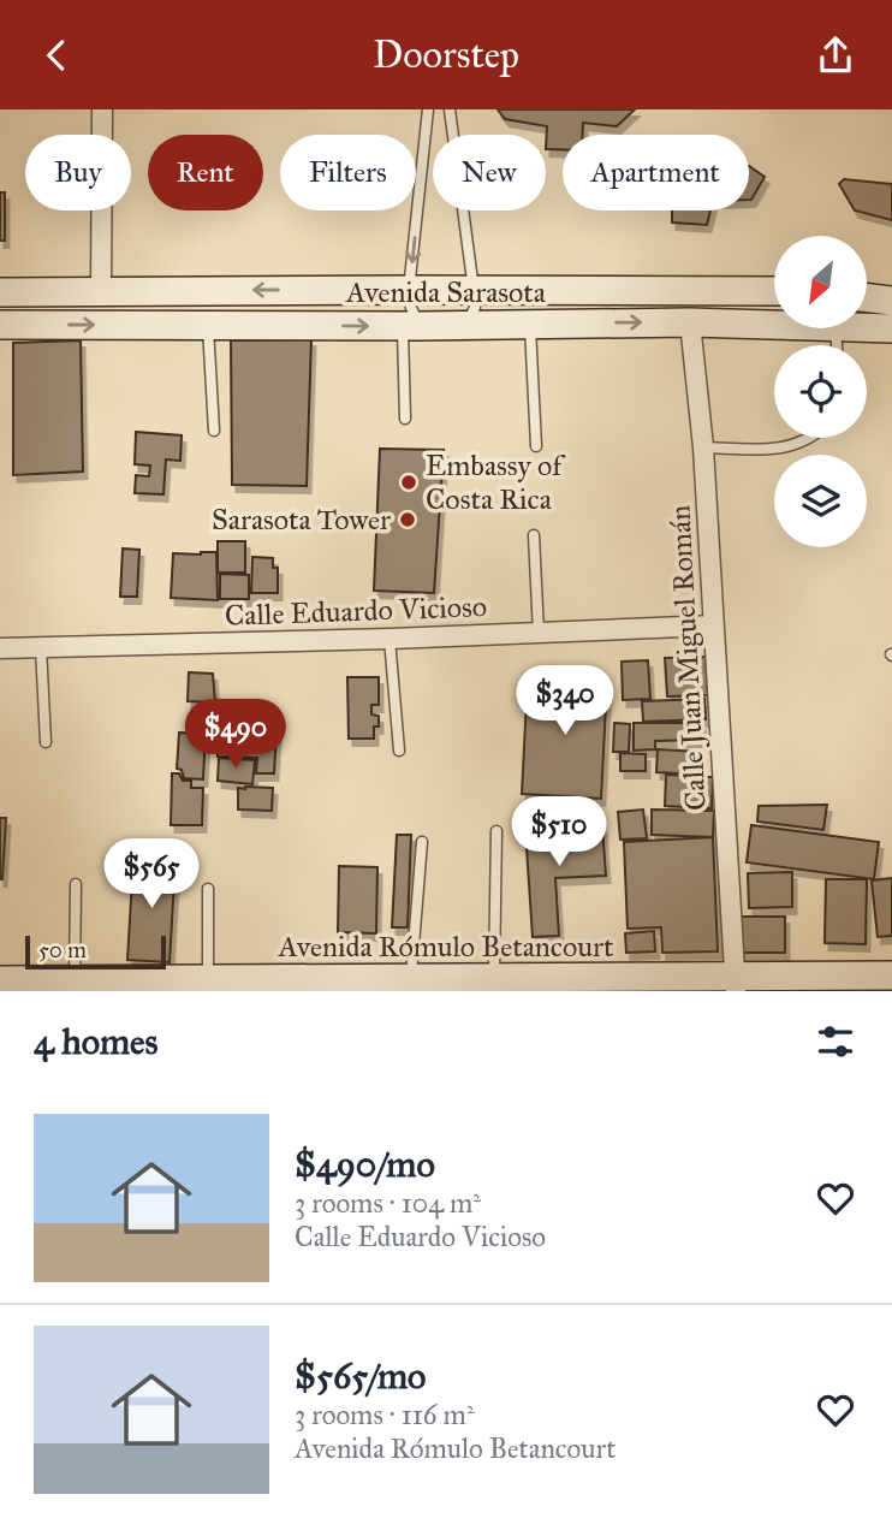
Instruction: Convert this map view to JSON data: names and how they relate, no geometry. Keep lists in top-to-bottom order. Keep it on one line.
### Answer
{"streets":{"main road":["Avenida Sarasota","Avenida Rómulo Betancourt"],"street":["Calle Eduardo Vicioso","Calle Juan Miguel Román"]},"crossings":[["Avenida Sarasota","Calle Juan Miguel Román"],["Calle Eduardo Vicioso","Calle Juan Miguel Román"],["Calle Juan Miguel Román","Avenida Rómulo Betancourt"]],"places":["Embassy of Costa Rica","Sarasota Tower"],"scale_bar":"50 m","north":"bottom left","page":{"header":"Doorstep","chip":["Buy","Rent","Filters","New","Apartment"],"price":["$340","$490","$510","$565"],"scale":"50 m","heading":"4 homes","list":[{"name":"$490/mo","note":"3 rooms · 104 m² · Calle Eduardo Vicioso"},{"name":"$565/mo","note":"3 rooms · 116 m² · Avenida Rómulo Betancourt"}]}}
